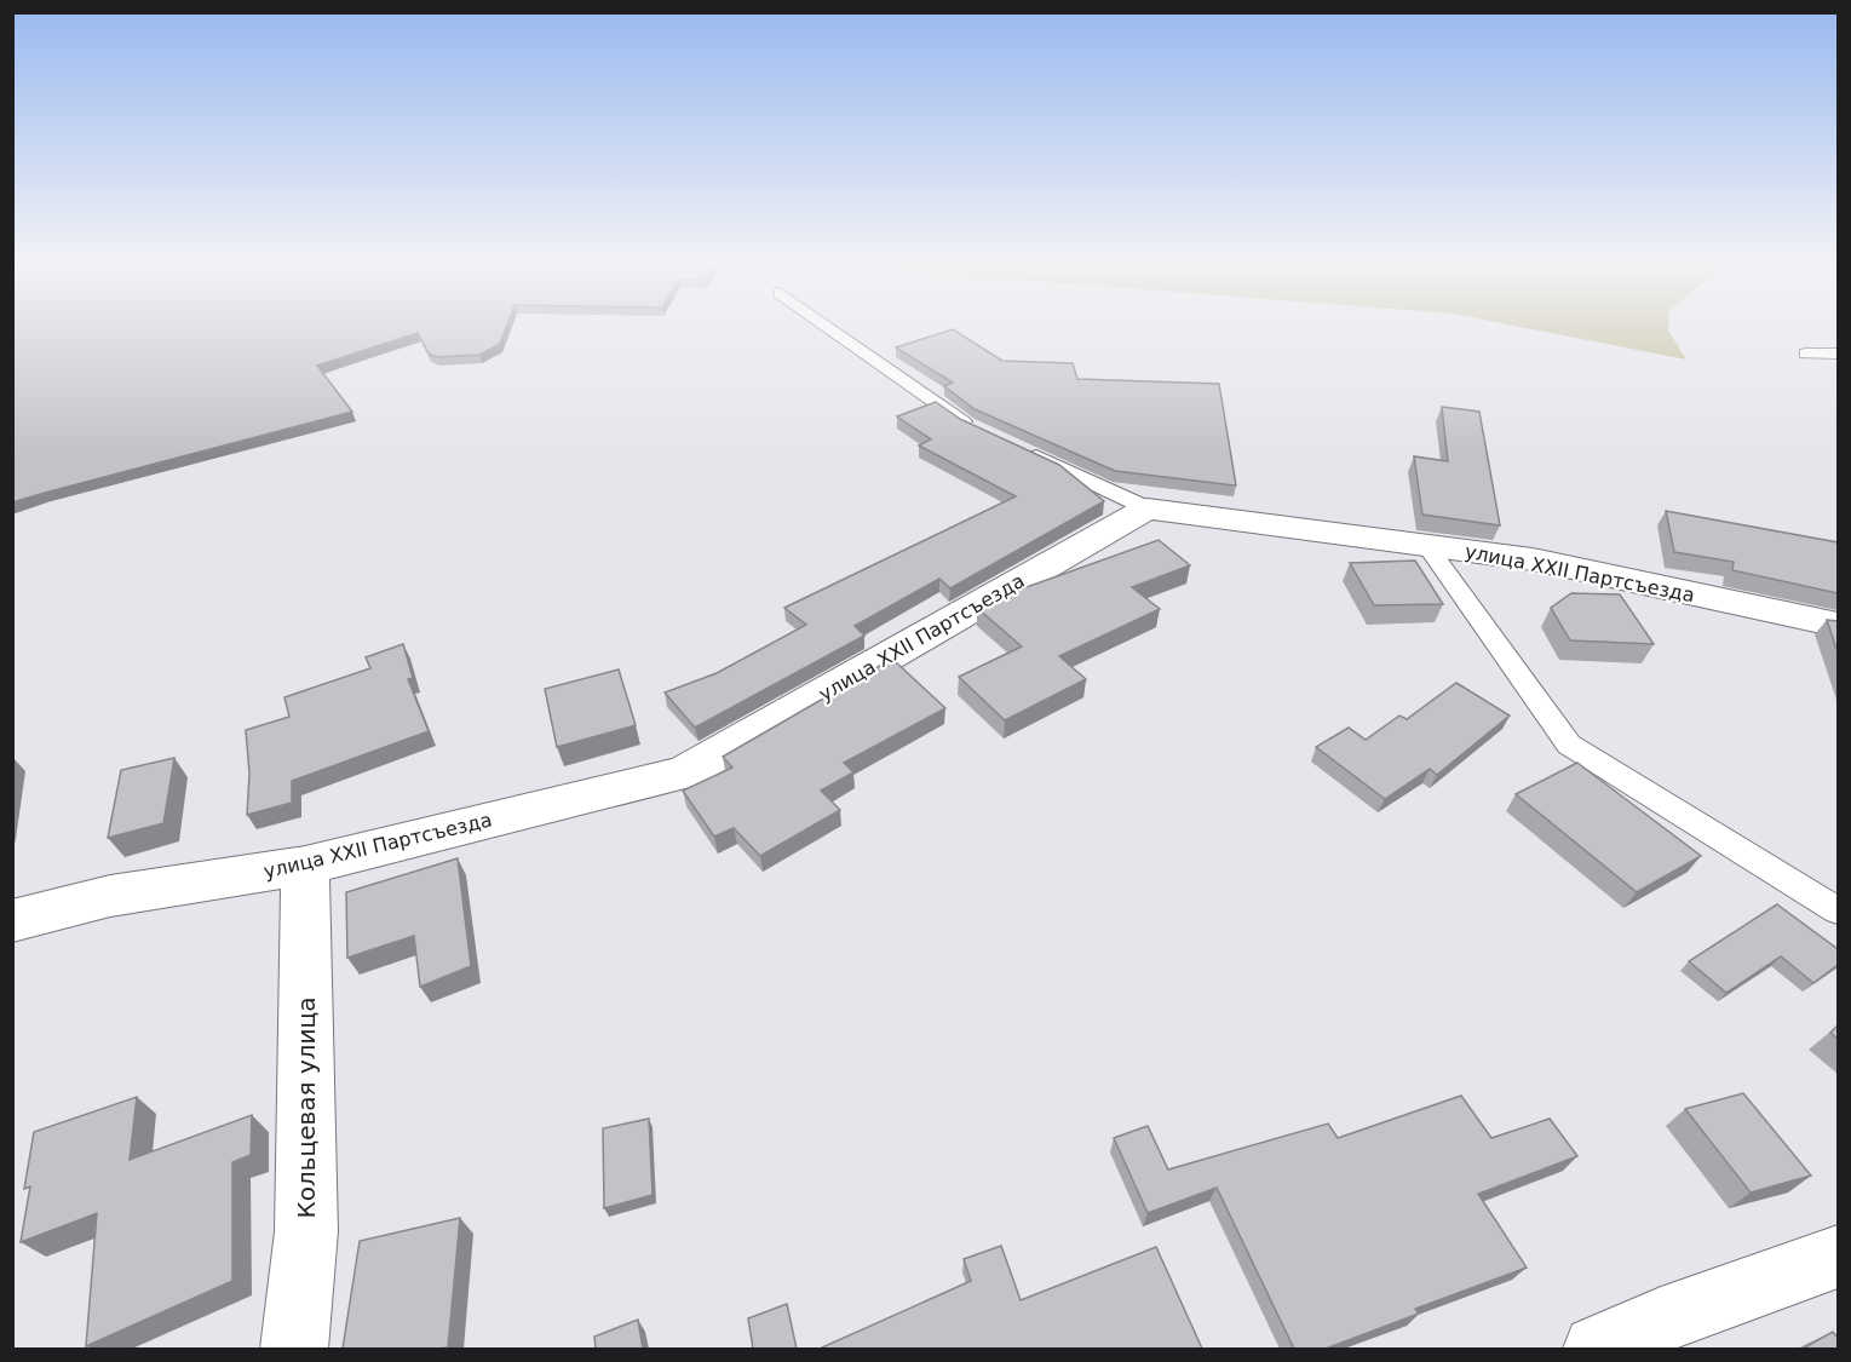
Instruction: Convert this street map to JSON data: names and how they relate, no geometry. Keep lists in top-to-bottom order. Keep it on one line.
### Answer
{"streets":{"street":["улица XXII Партсъезда","Кольцевая улица"]},"crossings":[["улица XXII Партсъезда","Кольцевая улица"]]}
